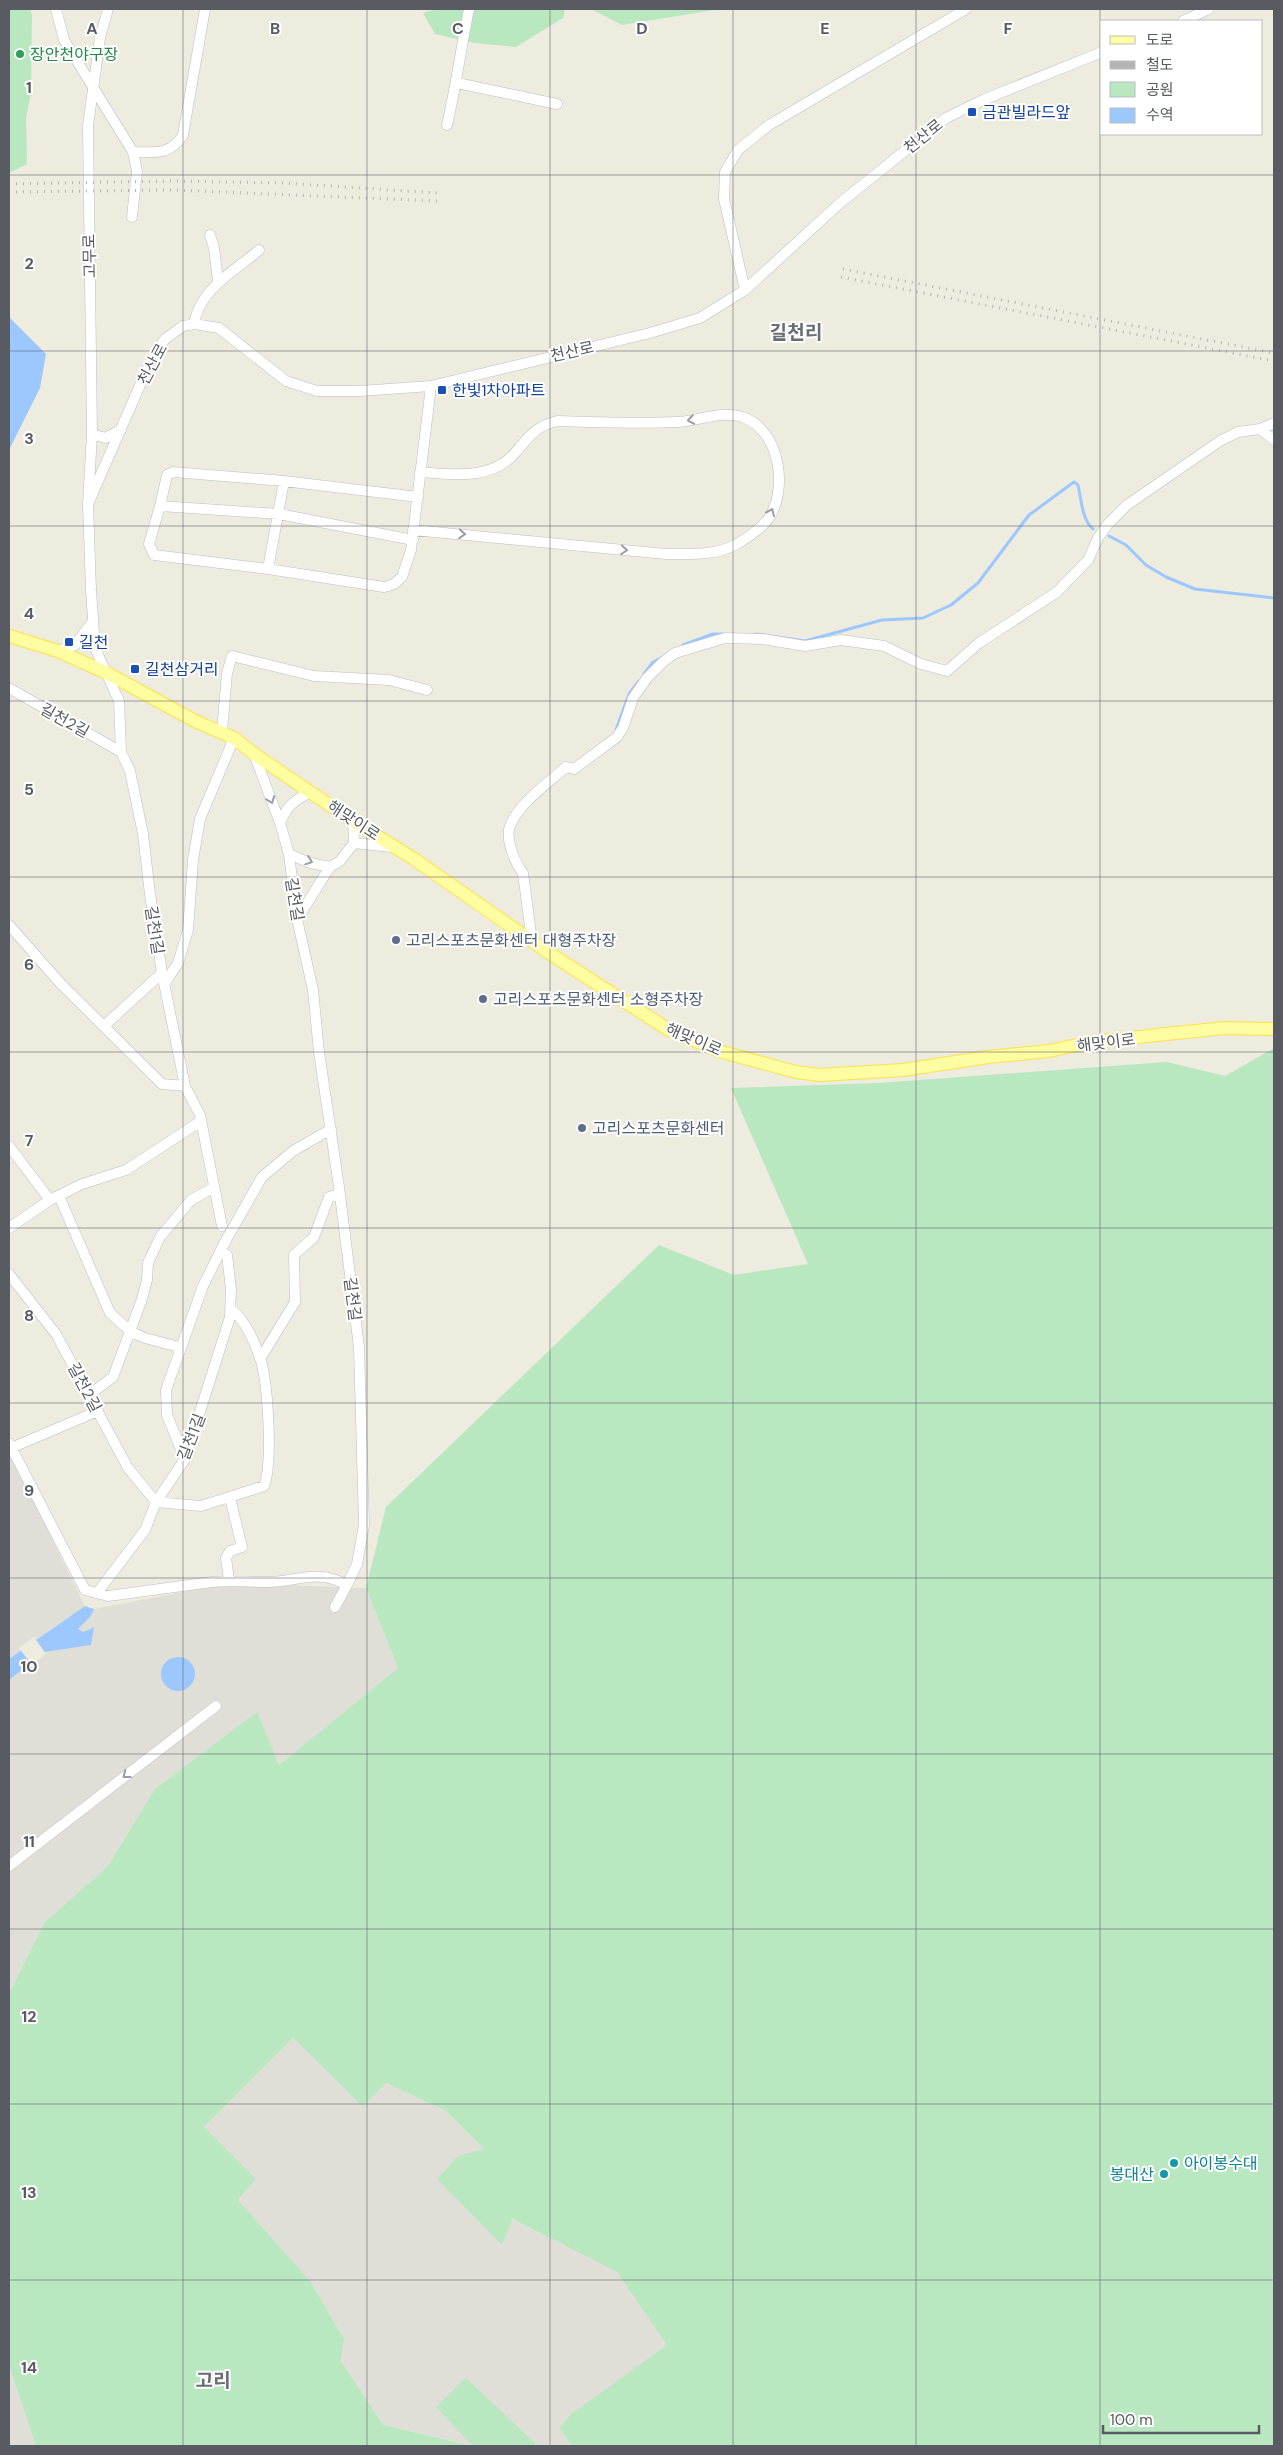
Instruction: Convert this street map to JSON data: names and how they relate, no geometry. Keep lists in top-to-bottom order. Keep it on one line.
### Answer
{"streets":{"main road":["해맞이로"],"street":["천산로","고무로","길천2길","길천길","길천1길"]},"crossings":[["천산로","고무로"],["길천2길","길천1길"],["해맞이로","길천길"],["해맞이로","길천1길"]],"districts":["길천리","고리"],"places":{"other":["장안천야구장","고리스포츠문화센터 대형주차장","고리스포츠문화센터 소형주차장","고리스포츠문화센터","아이봉수대","봉대산"],"transit":["금관빌라드앞","한빛1차아파트","길천","길천삼거리"]},"legend":["도로","철도","공원","수역"],"scale_bar":"100 m","grid":{"columns":["A","B","C","D","E","F"],"rows":["1","2","3","4","5","6","7","8","9","10","11","12","13","14"]}}
